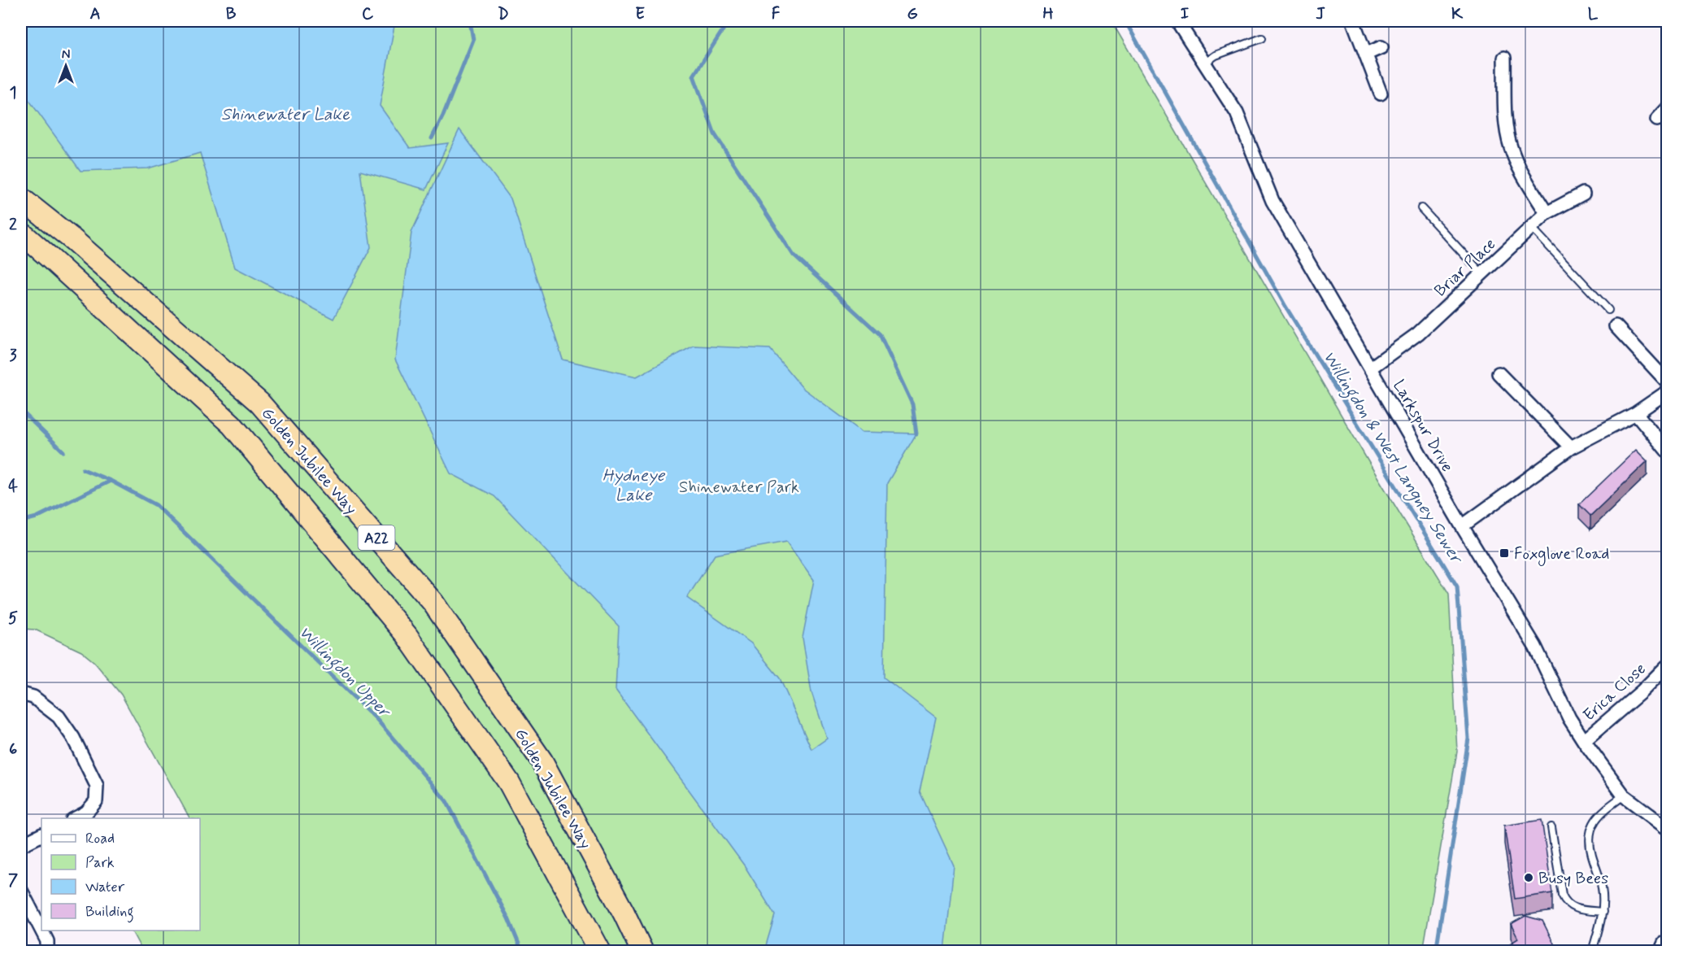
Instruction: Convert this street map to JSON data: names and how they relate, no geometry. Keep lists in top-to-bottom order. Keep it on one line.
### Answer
{"streets":{"highway":["Golden Jubilee Way","A22"],"street":["Briar Place","Larkspur Drive","Erica Close"]},"crossings":[["Briar Place","Larkspur Drive"],["Larkspur Drive","Erica Close"]],"water":["Shinewater Lake","Willingdon & West Langney Sewer","Hydneye Lake","Willingdon Upper"],"parks":["Shinewater Park"],"places":{"transit":["Foxglove Road"],"other":["Busy Bees"]},"legend":["Road","Park","Water","Building"],"north":"top","grid":{"columns":["A","B","C","D","E","F","G","H","I","J","K","L"],"rows":["1","2","3","4","5","6","7"]}}
